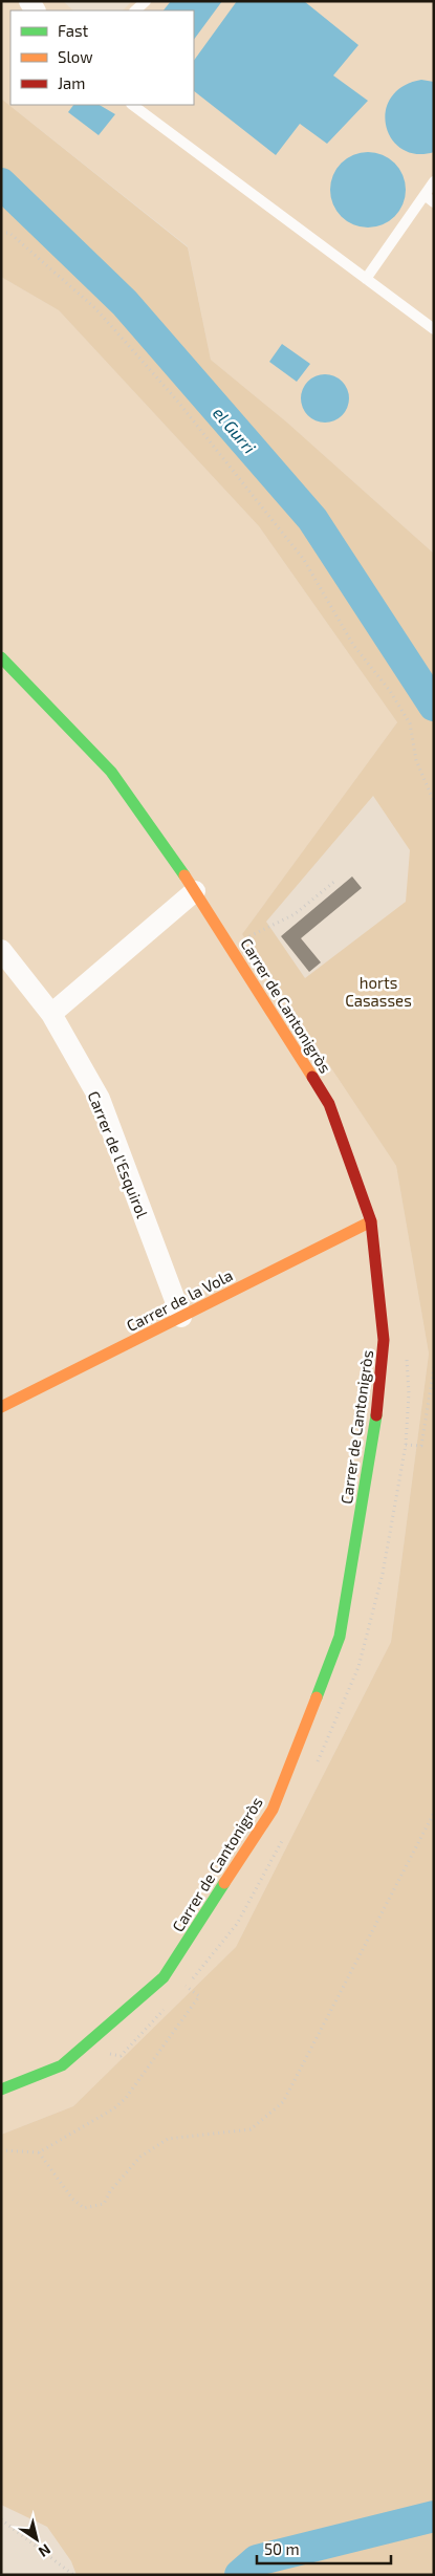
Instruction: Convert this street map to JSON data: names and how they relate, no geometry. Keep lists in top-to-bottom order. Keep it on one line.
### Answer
{"streets":{"street":["Carrer de Cantonigròs","Carrer de l'Esquirol","Carrer de la Vola"]},"crossings":[["Carrer de Cantonigròs","Carrer de la Vola"],["Carrer de l'Esquirol","Carrer de la Vola"]],"water":["el Gurri"],"parks":["horts Casasses"],"legend":["Fast","Slow","Jam"],"scale_bar":"50 m","north":"bottom right"}
